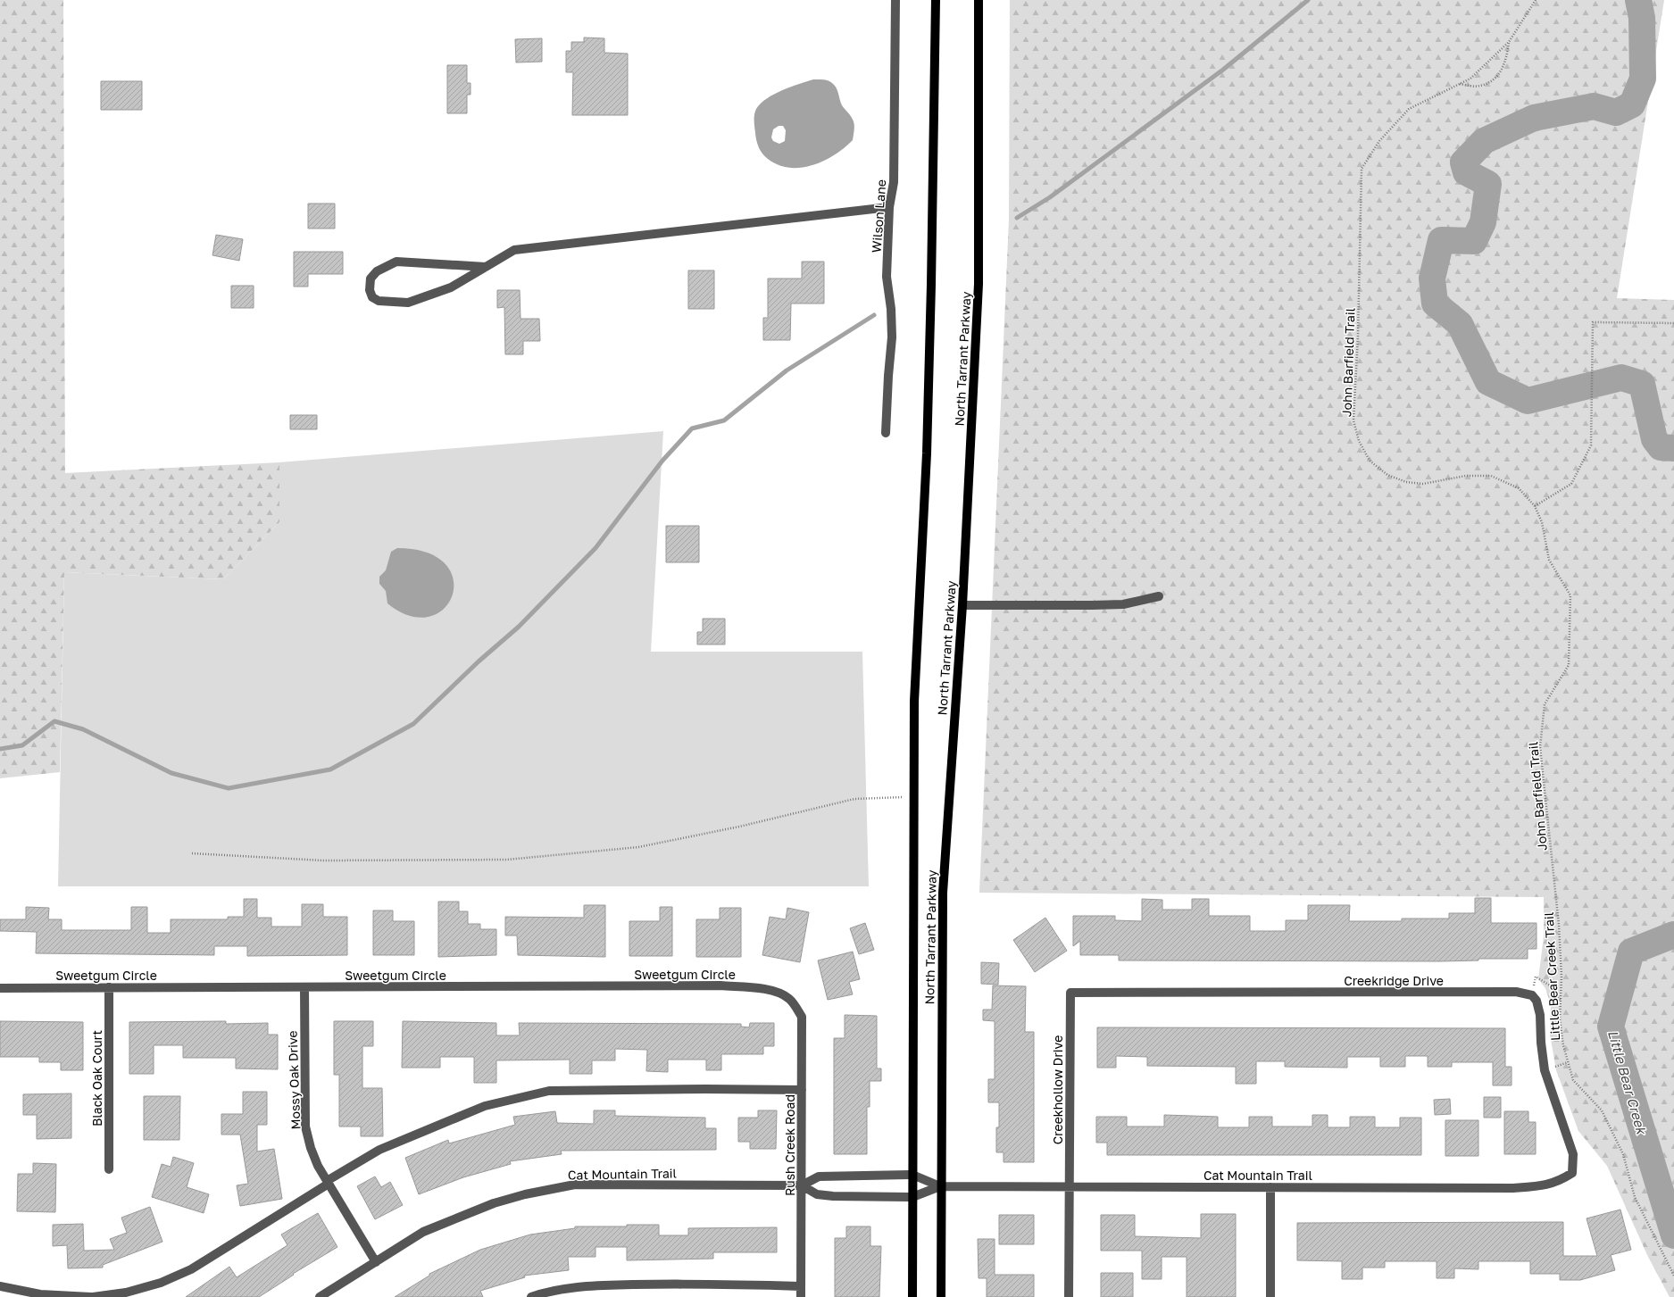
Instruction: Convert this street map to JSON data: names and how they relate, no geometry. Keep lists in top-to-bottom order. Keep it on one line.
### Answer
{"streets":{"main road":["North Tarrant Parkway"],"street":["Wilson Lane","Sweetgum Circle","Creekridge Drive","Black Oak Court","Mossy Oak Drive","Creekhollow Drive","Rush Creek Road","Cat Mountain Trail"],"path":["John Barfield Trail","Little Bear Creek Trail"]},"crossings":[["North Tarrant Parkway","Cat Mountain Trail"],["John Barfield Trail","Little Bear Creek Trail"],["Sweetgum Circle","Black Oak Court"],["Sweetgum Circle","Mossy Oak Drive"],["Sweetgum Circle","Rush Creek Road"],["Creekridge Drive","Creekhollow Drive"],["Creekridge Drive","Cat Mountain Trail"],["Mossy Oak Drive","Cat Mountain Trail"],["Creekhollow Drive","Cat Mountain Trail"],["Rush Creek Road","Cat Mountain Trail"]],"water":["Little Bear Creek"]}
